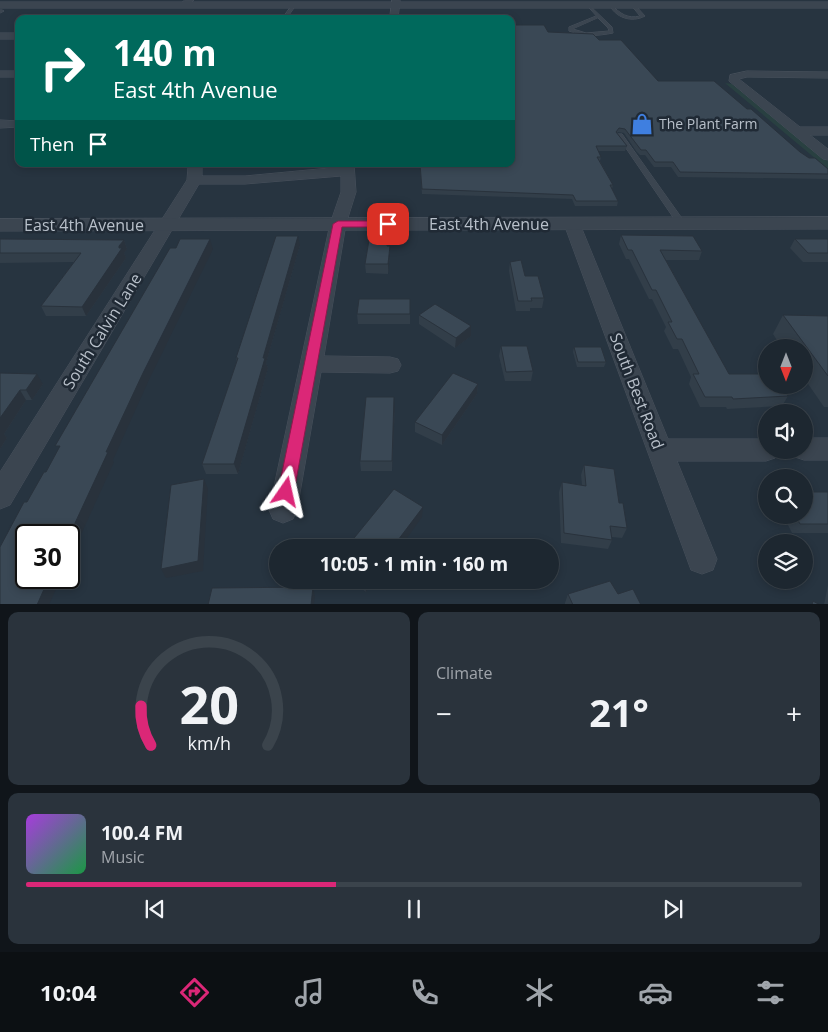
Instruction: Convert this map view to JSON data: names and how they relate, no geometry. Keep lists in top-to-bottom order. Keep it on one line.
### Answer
{"streets":{"street":["East 4th Avenue","South Calvin Lane","South Best Road"]},"crossings":[["East 4th Avenue","South Calvin Lane"],["East 4th Avenue","South Best Road"]],"places":{"shop":["The Plant Farm"]},"north":"bottom","page":{"turn":["140 m","East 4th Avenue"],"then":"Then","limit":"30","trip":"10:05 · 1 min · 160 m","tile":"Climate","heat":["−","21°","+"],"song":["100.4 FM","Music"],"tabs":"10:04","gauge":["20","km/h"]}}
